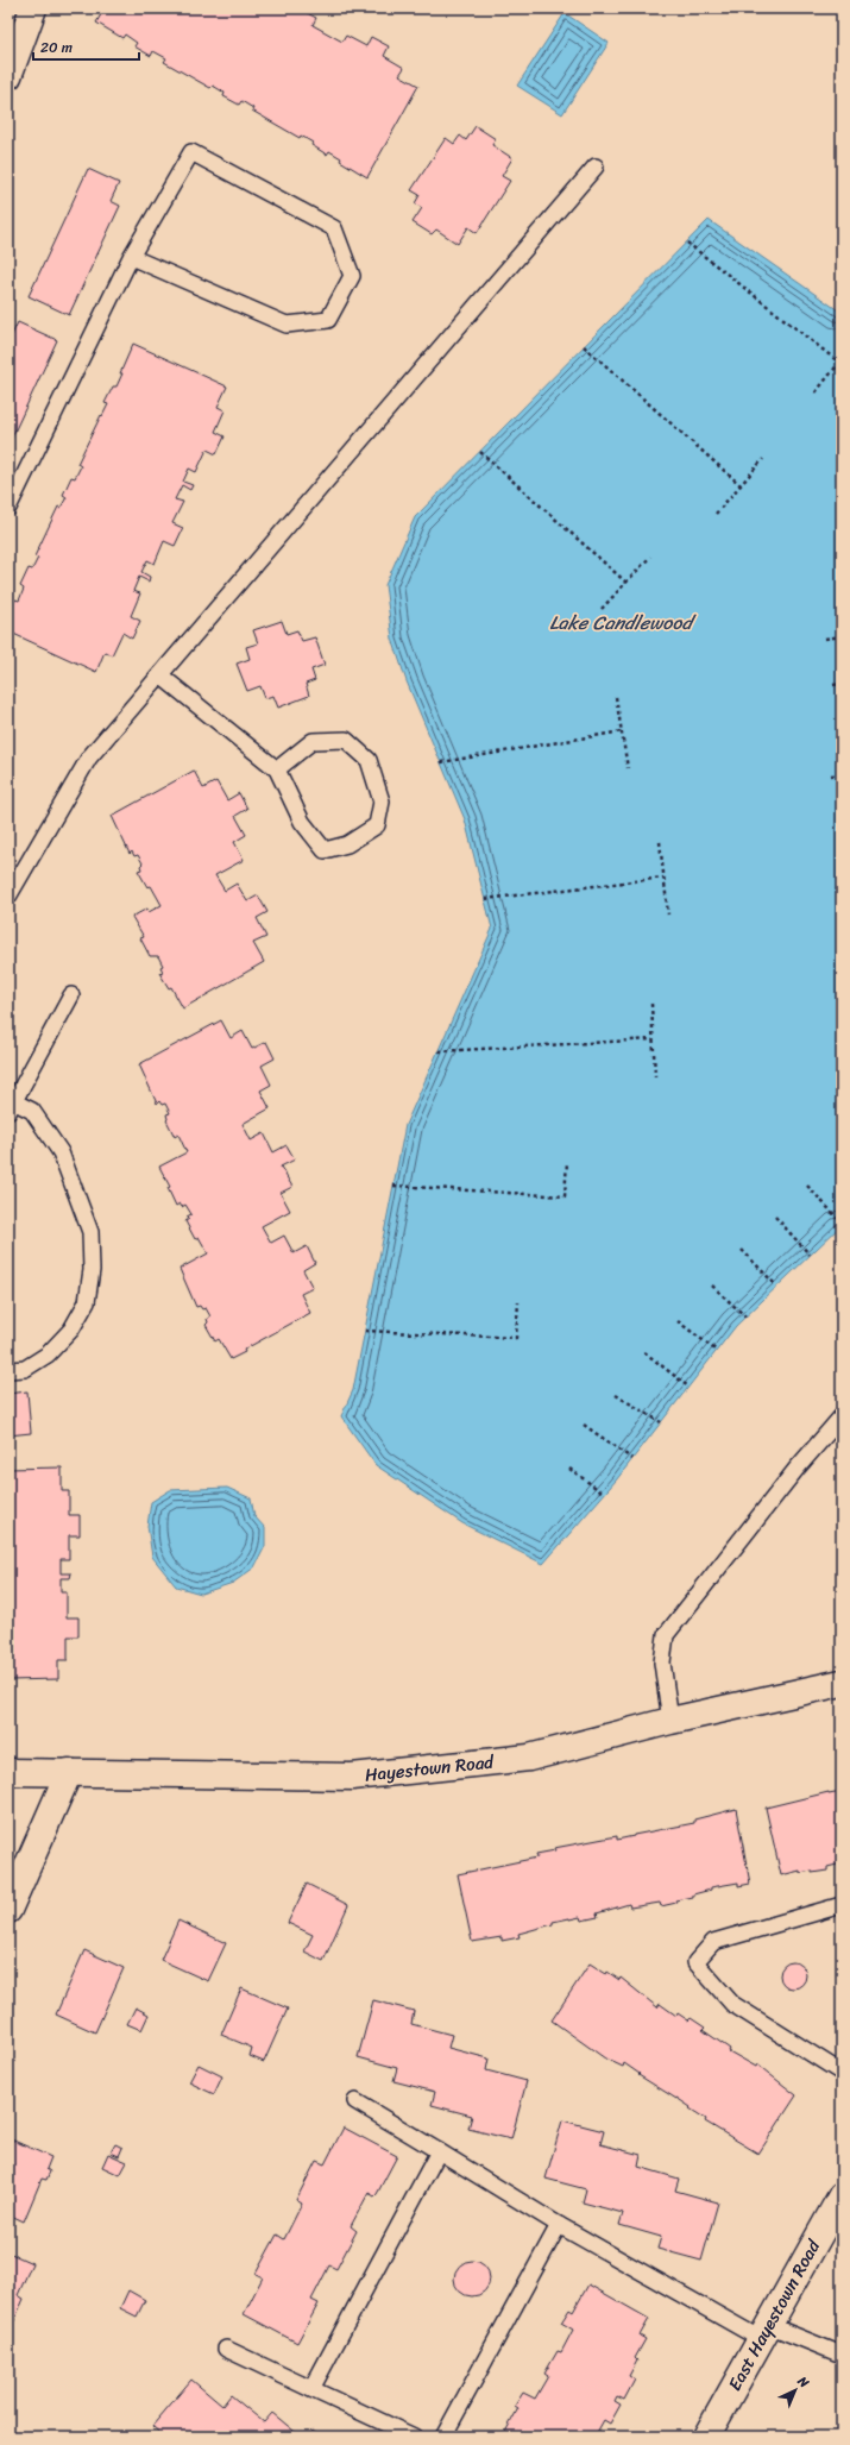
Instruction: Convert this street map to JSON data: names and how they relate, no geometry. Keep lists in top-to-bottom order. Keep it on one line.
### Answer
{"streets":{"street":["Hayestown Road","East Hayestown Road"]},"water":["Lake Candlewood"],"scale_bar":"20 m","north":"top right"}
